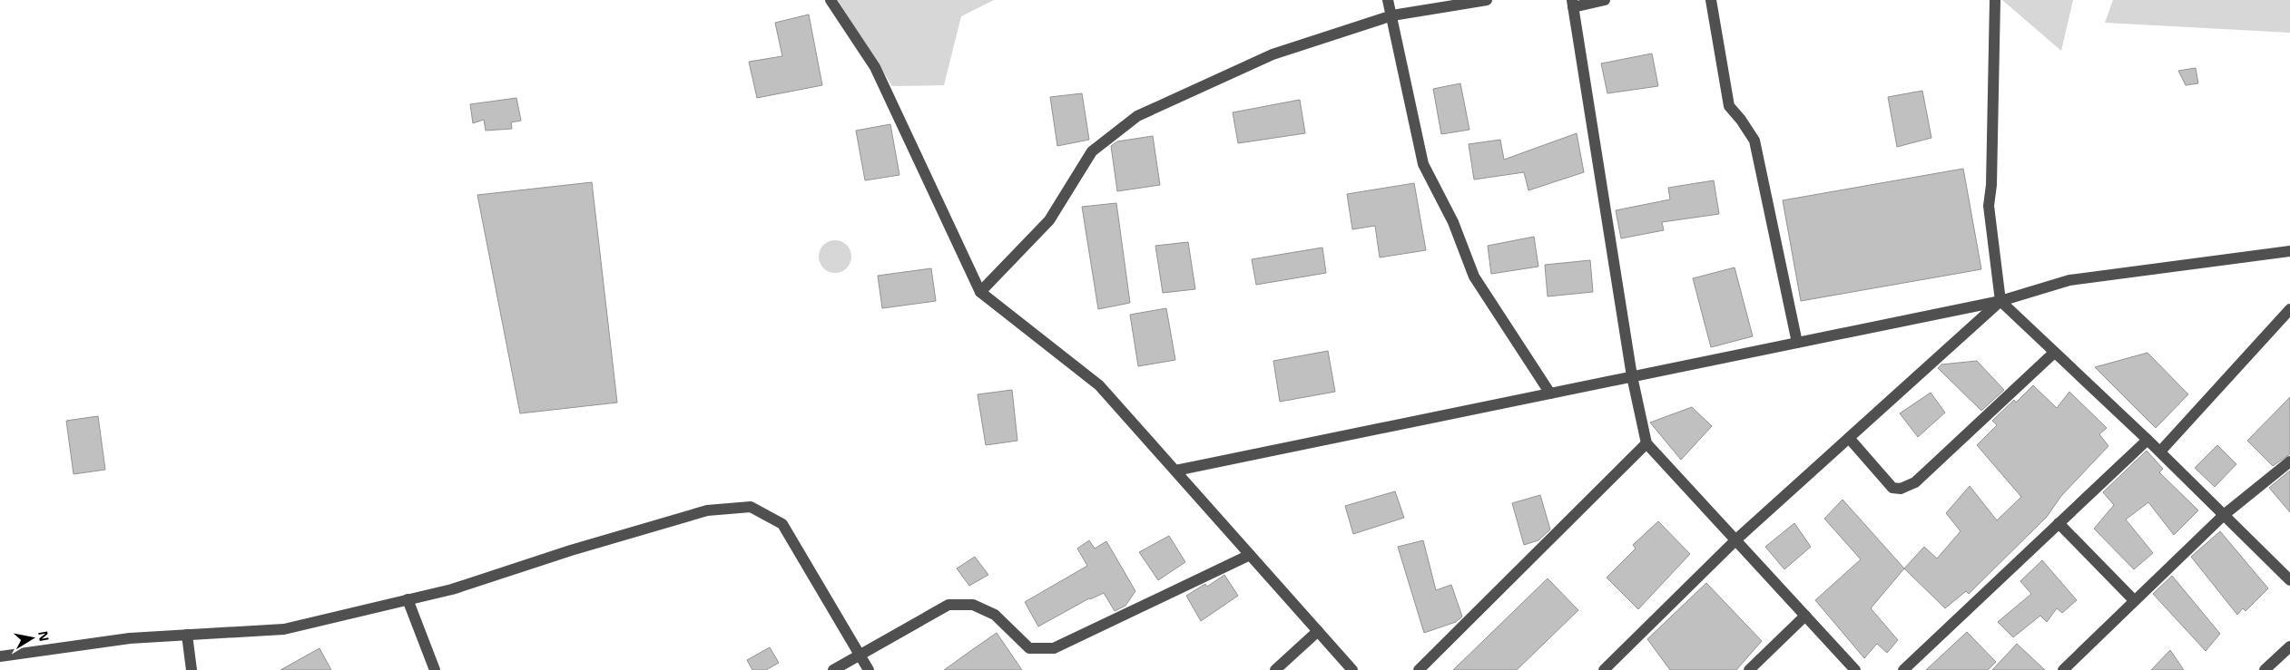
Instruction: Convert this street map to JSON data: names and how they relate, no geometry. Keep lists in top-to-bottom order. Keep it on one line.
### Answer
{"north":"right"}
